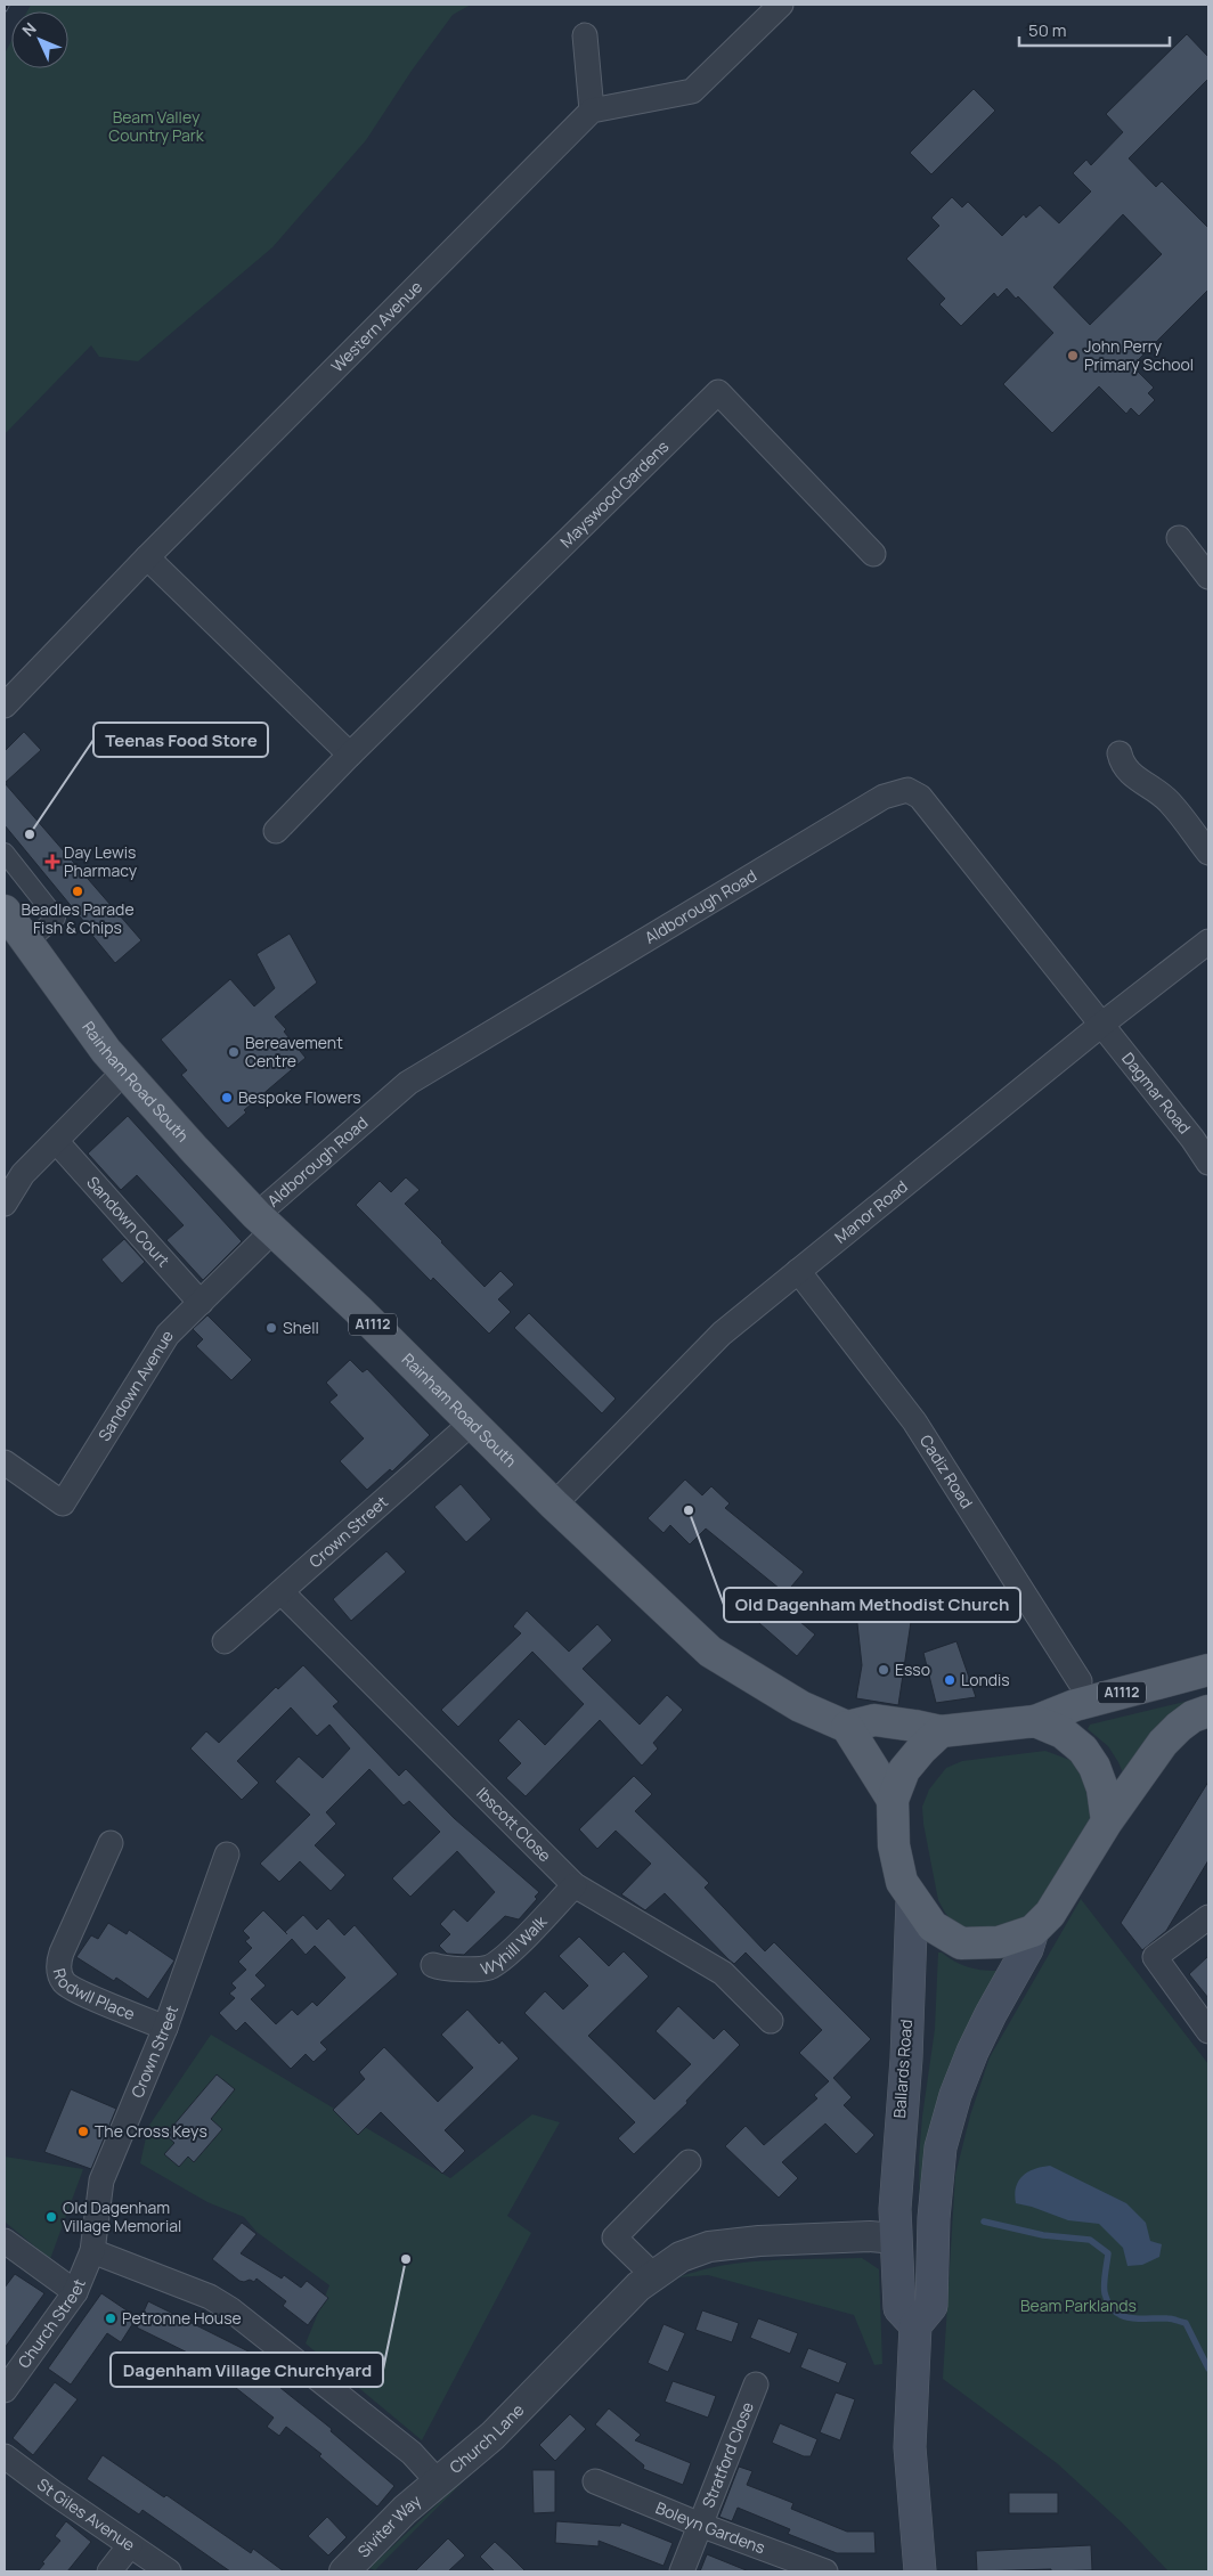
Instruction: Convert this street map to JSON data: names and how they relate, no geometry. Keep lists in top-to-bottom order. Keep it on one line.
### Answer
{"streets":{"main road":["Rainham Road South","A1112","Ballards Road"],"street":["Western Avenue","Mayswood Gardens","Aldborough Road","Dagmar Road","Manor Road","Sandown Court","Sandown Avenue","Cadiz Road","Crown Street","Ibscott Close","Wyhill Walk","Rodwll Place","Church Street","Church Lane","Stratford Close","St Giles Avenue","Siviter Way","Boleyn Gardens"]},"crossings":[["Aldborough Road","Rainham Road South"],["Aldborough Road","Dagmar Road"],["Aldborough Road","Manor Road"],["Aldborough Road","Sandown Avenue"],["Rainham Road South","Manor Road"],["Rainham Road South","A1112"],["Rainham Road South","Sandown Avenue"],["Rainham Road South","Crown Street"],["Dagmar Road","Manor Road"],["Manor Road","Cadiz Road"],["Sandown Court","Sandown Avenue"],["Crown Street","Ibscott Close"],["Crown Street","Rodwll Place"],["Crown Street","Church Street"],["Crown Street","Church Lane"],["Ibscott Close","Wyhill Walk"],["Ballards Road","Church Lane"],["Church Street","Church Lane"],["Church Lane","Siviter Way"],["Stratford Close","Boleyn Gardens"]],"parks":["Beam Valley Country Park","Beam Parklands"],"places":{"other":["John Perry Primary School","Teenas Food Store","Beadles Parade Fish & Chips","Bereavement Centre","Bespoke Flowers","Shell","Old Dagenham Methodist Church","Esso","Londis","The Cross Keys","Old Dagenham Village Memorial","Dagenham Village Churchyard","Petronne House"],"health":["Day Lewis Pharmacy"]},"scale_bar":"50 m","north":"top left"}
